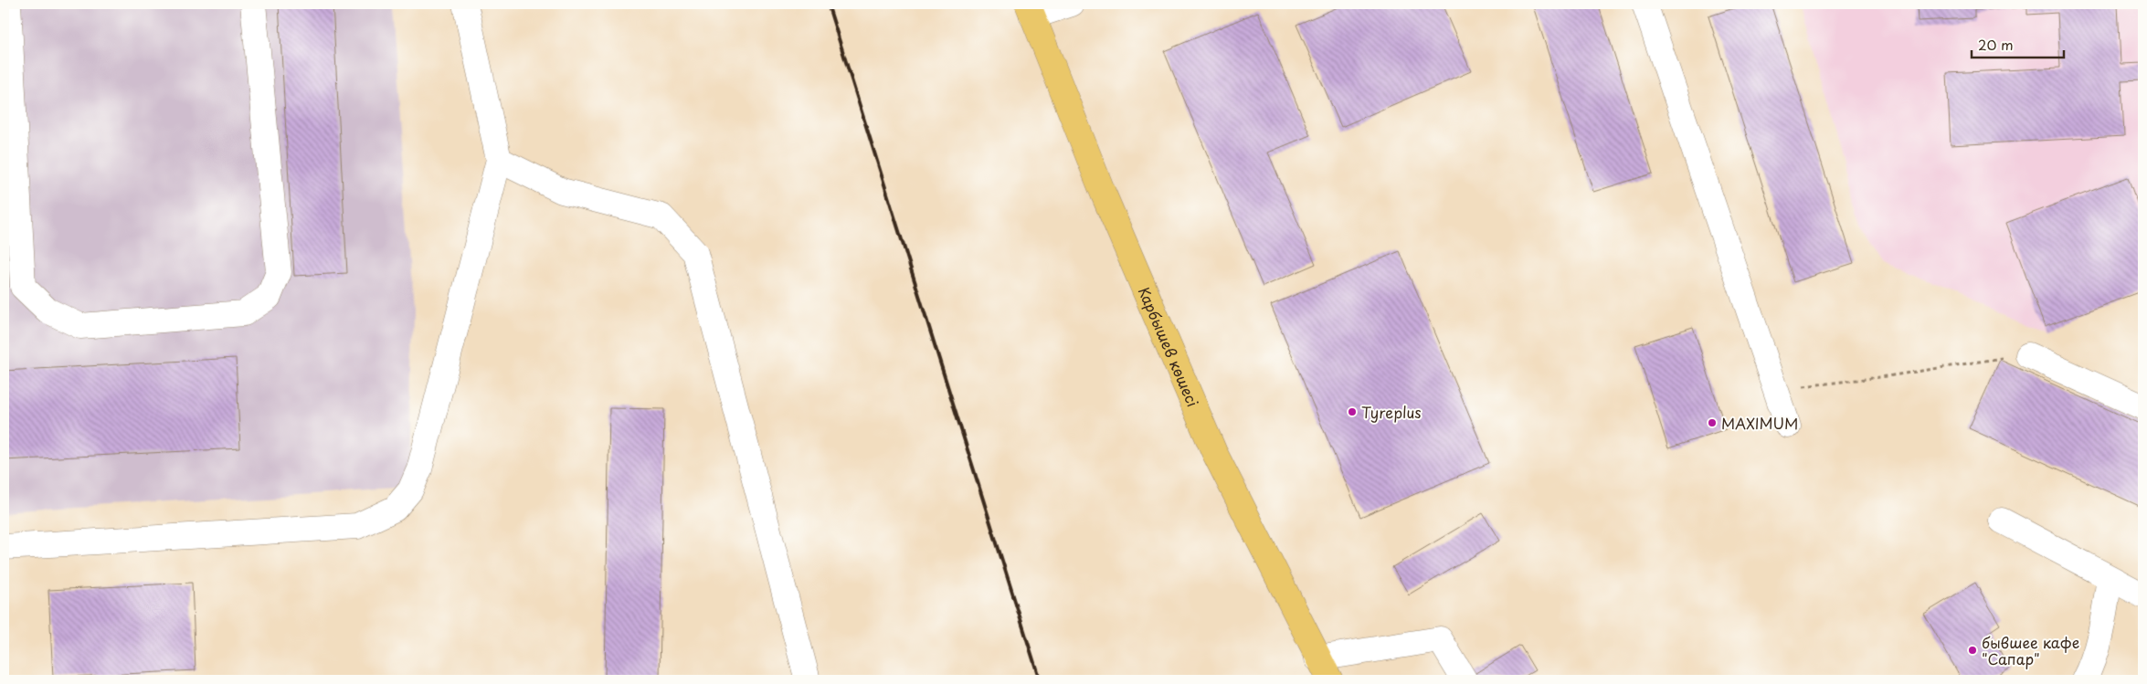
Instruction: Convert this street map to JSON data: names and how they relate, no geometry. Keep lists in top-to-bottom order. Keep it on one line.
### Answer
{"streets":{"main road":["Карбышев көшесі"]},"places":["Tyreplus","MAXIMUM","бывшее кафе \"Сапар\""],"scale_bar":"20 m"}
